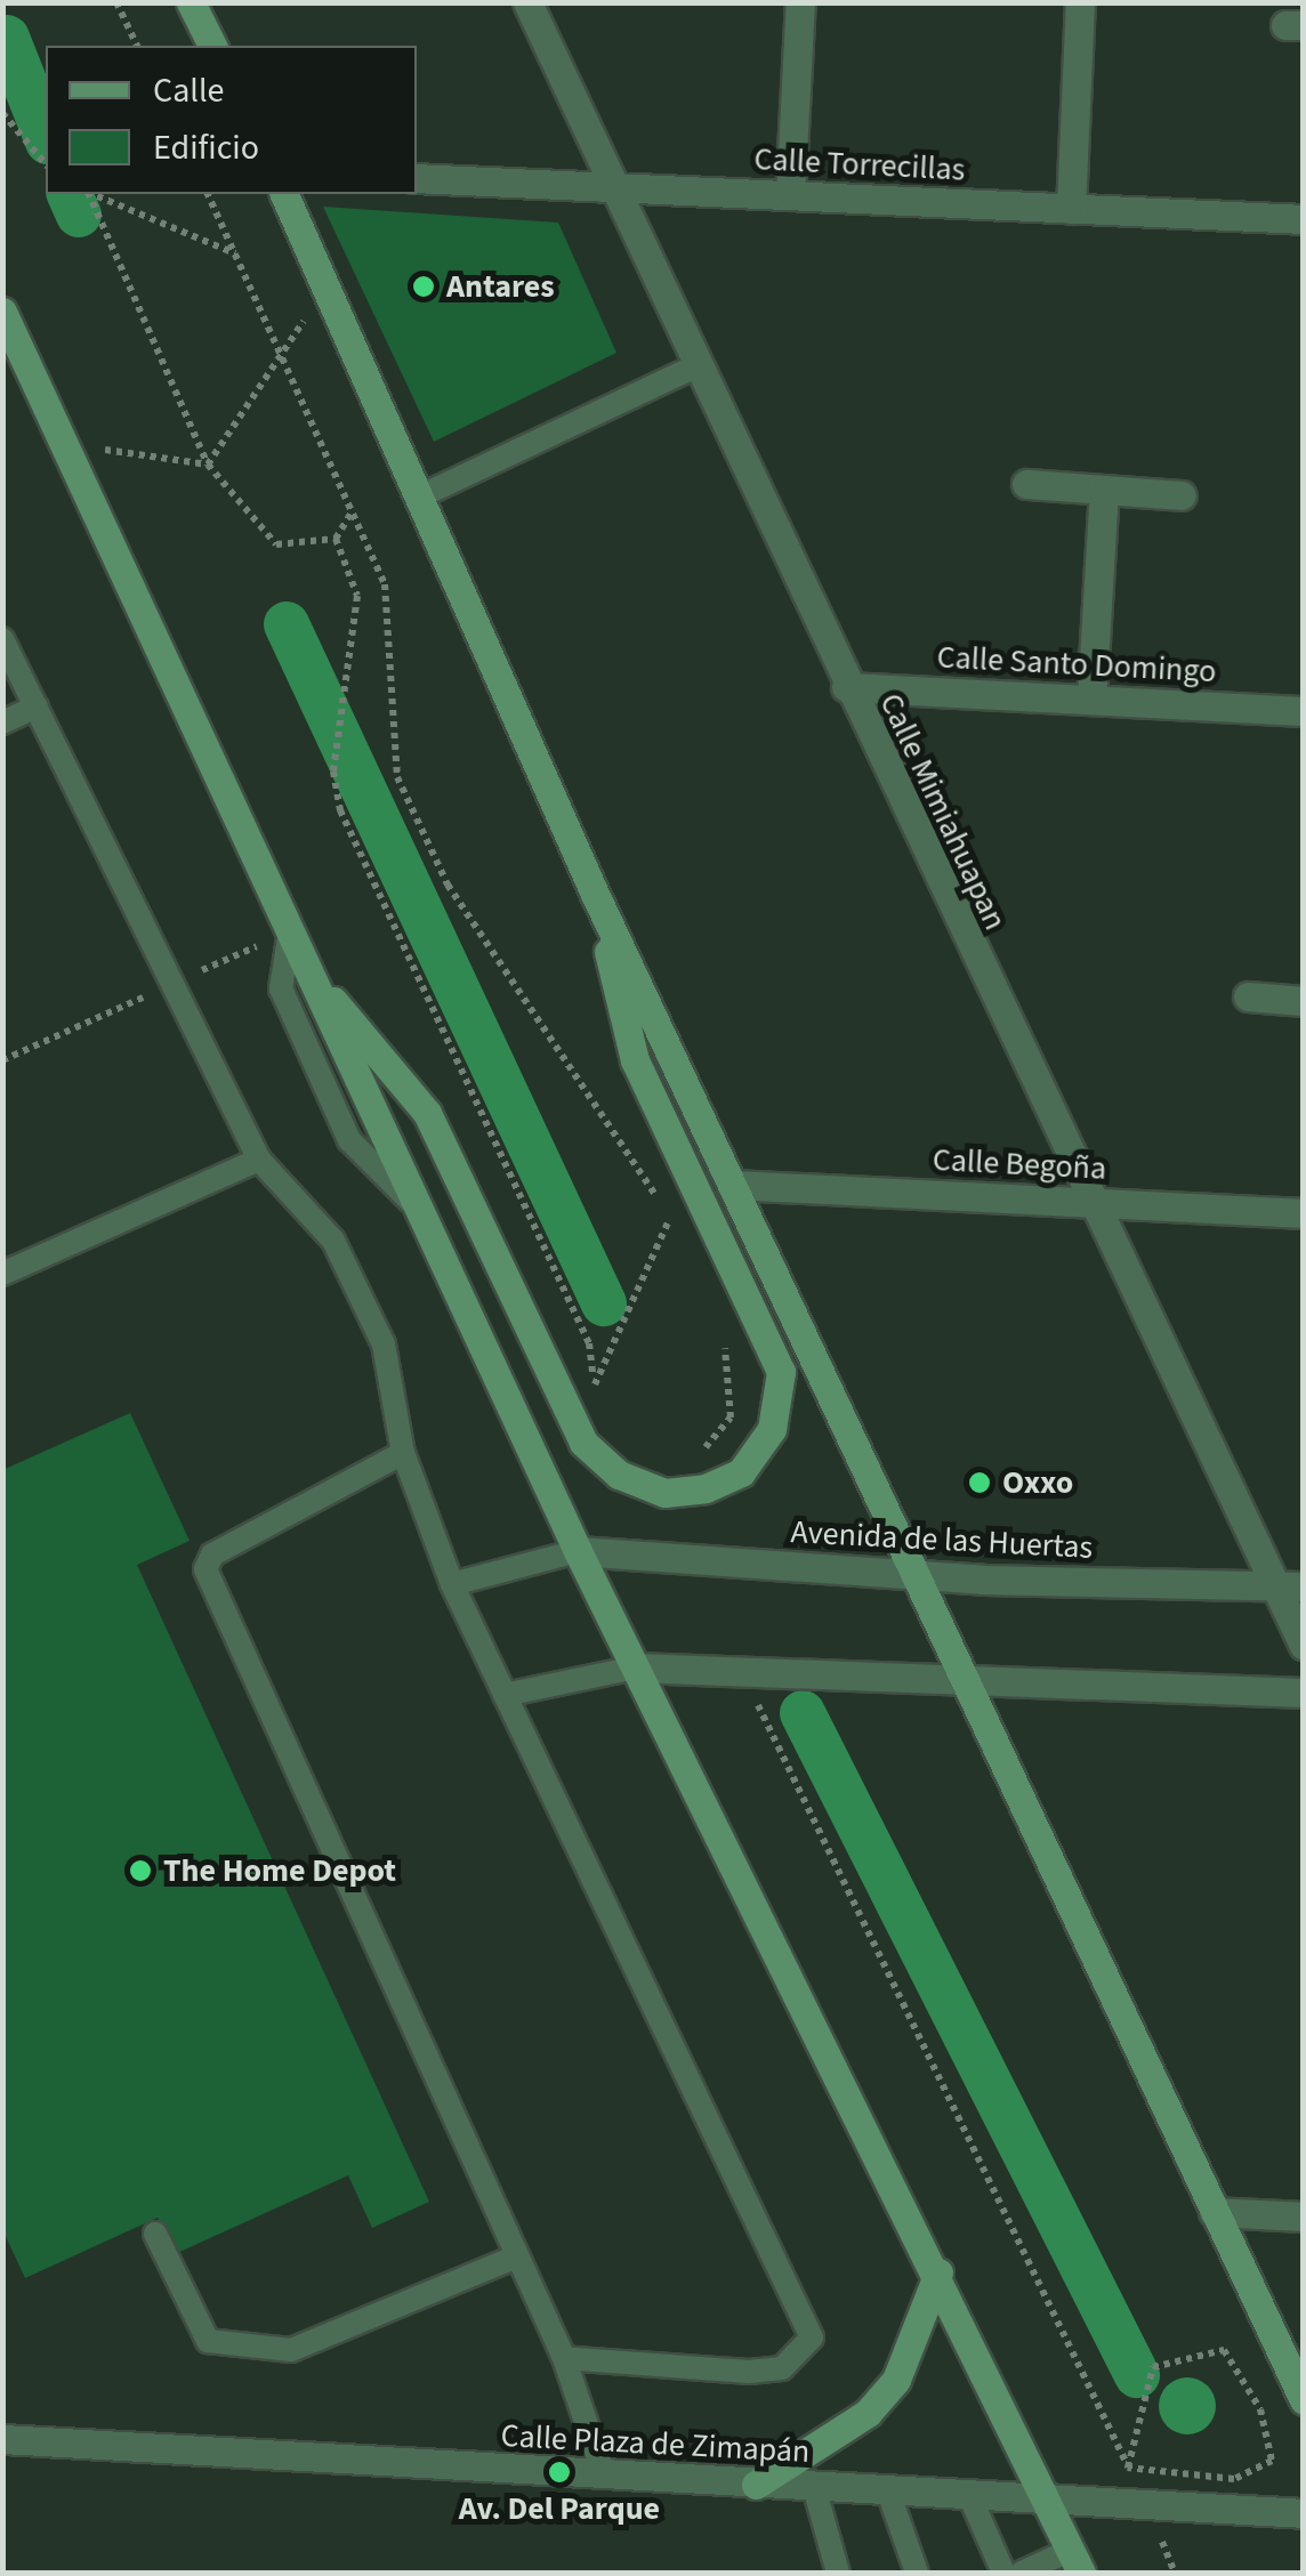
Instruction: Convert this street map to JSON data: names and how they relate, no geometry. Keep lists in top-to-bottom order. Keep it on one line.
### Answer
{"streets":{"street":["Calle Torrecillas","Calle Santo Domingo","Calle Mimiahuapan","Calle Begoña","Avenida de las Huertas","Calle Plaza de Zimapán"]},"crossings":[["Calle Torrecillas","Calle Mimiahuapan"],["Calle Santo Domingo","Calle Mimiahuapan"],["Calle Mimiahuapan","Calle Begoña"],["Calle Mimiahuapan","Avenida de las Huertas"]],"places":["Antares","Oxxo","The Home Depot","Av. Del Parque"],"legend":["Calle","Edificio"]}
